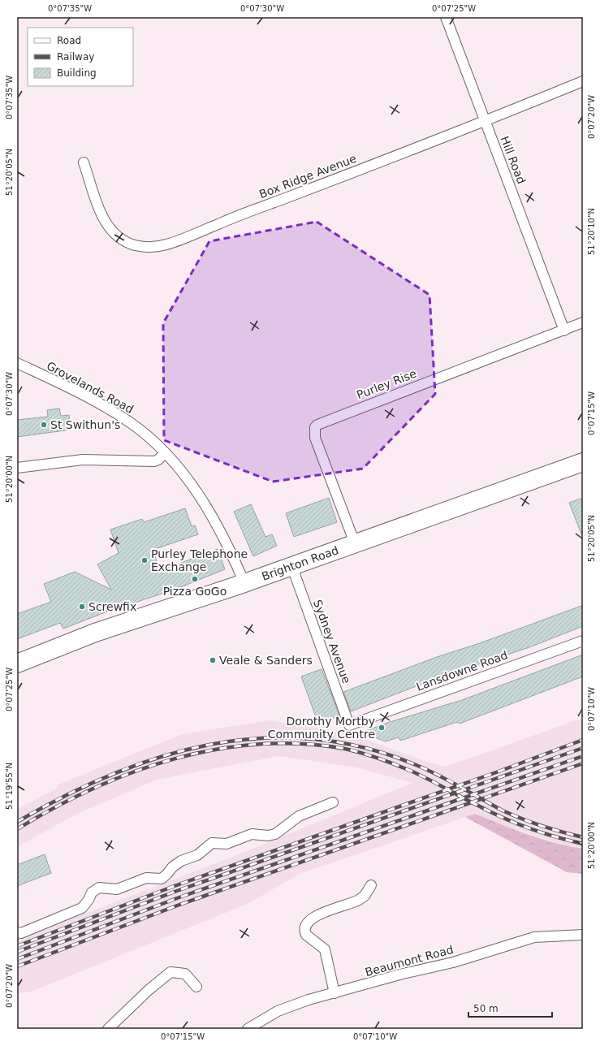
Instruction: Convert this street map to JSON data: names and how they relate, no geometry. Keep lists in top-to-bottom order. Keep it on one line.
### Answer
{"streets":{"highway":["Brighton Road"],"street":["Hill Road","Box Ridge Avenue","Purley Rise","Grovelands Road","Sydney Avenue","Lansdowne Road","Beaumont Road"]},"crossings":[["Hill Road","Box Ridge Avenue"],["Hill Road","Purley Rise"],["Purley Rise","Brighton Road"],["Grovelands Road","Brighton Road"],["Brighton Road","Sydney Avenue"],["Sydney Avenue","Lansdowne Road"]],"places":["St Swithun's","Purley Telephone Exchange","Pizza GoGo","Screwfix","Veale & Sanders","Dorothy Mortby Community Centre"],"legend":["Road","Railway","Building"],"scale_bar":"50 m","coordinates":["0°07'35\"W","0°07'30\"W","0°07'25\"W","0°07'20\"W","51°20'05\"N","51°20'10\"N","0°07'15\"W","51°20'00\"N","0°07'10\"W","51°19'55\"N"]}
